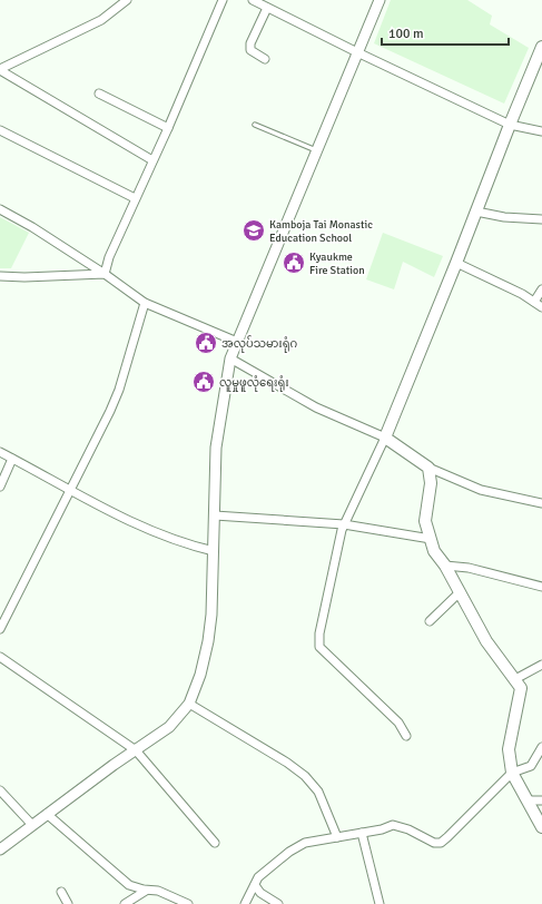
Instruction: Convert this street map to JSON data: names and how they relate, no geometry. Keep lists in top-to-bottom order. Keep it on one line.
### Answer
{"places":{"school or university":["Kamboja Tai Monastic Education School"],"public building":["Kyaukme Fire Station","အလုပ်သမားရုံဂ","လူမှုဖူလုံရေးရုံး"]},"scale_bar":"100 m"}
